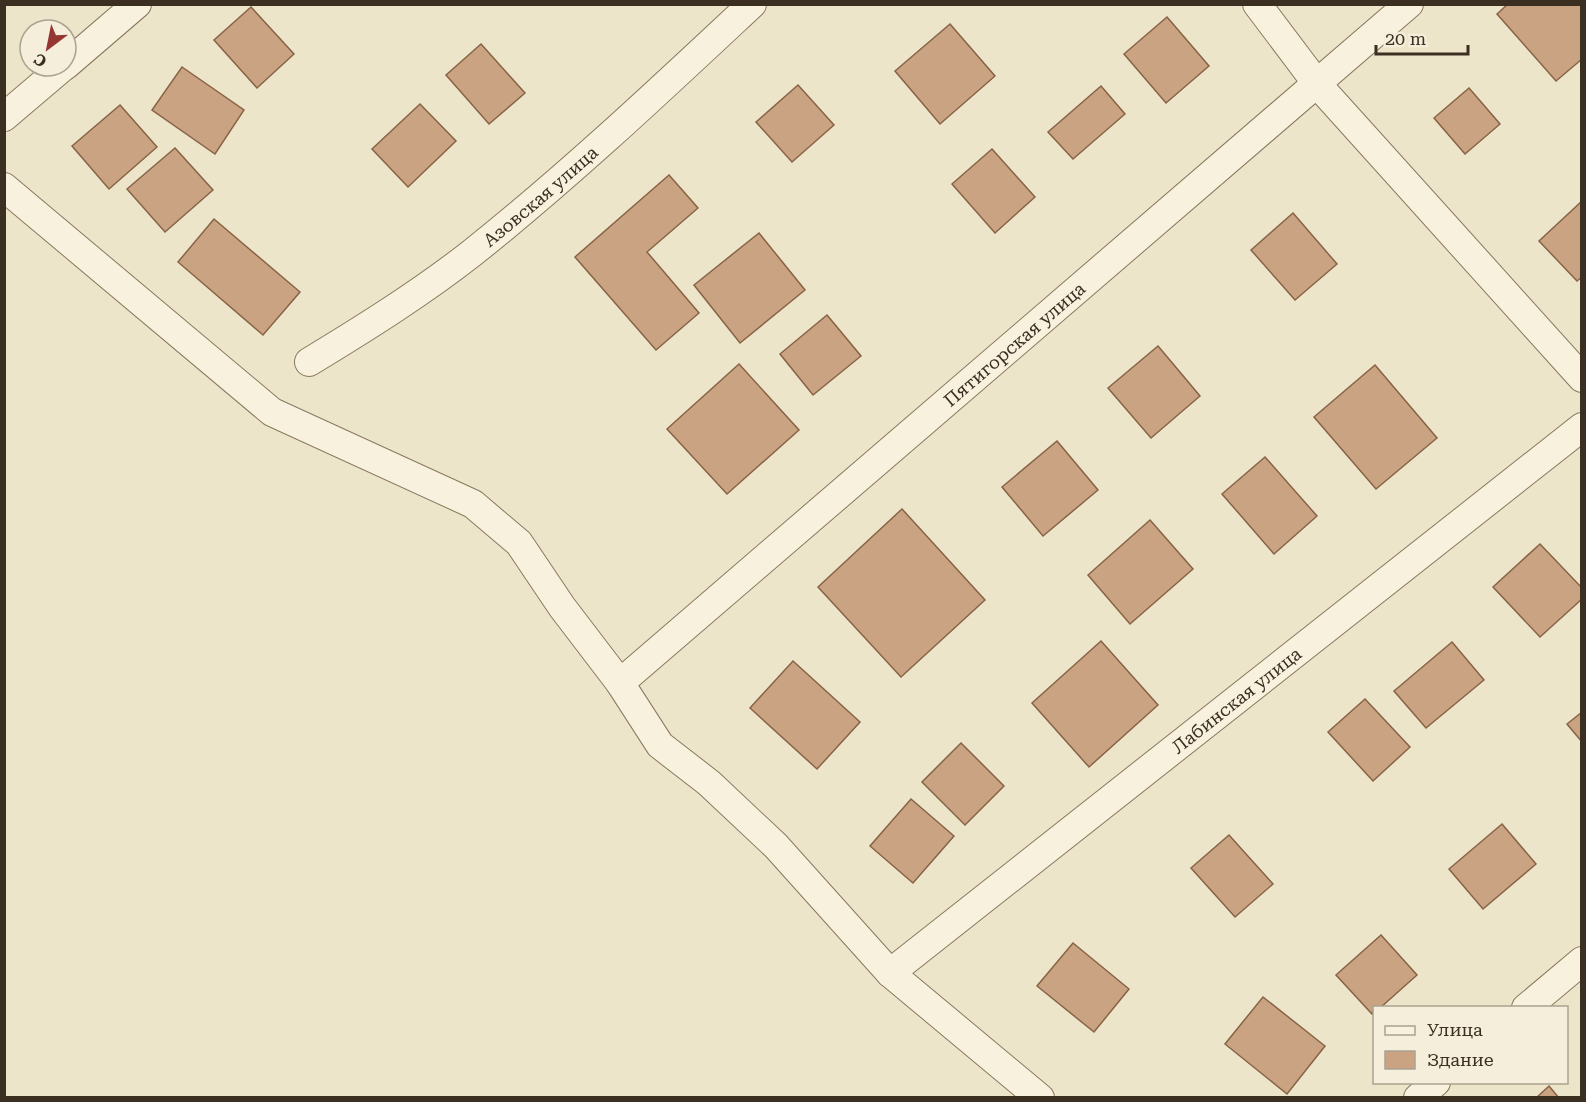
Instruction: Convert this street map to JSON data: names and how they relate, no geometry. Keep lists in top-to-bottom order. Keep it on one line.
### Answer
{"streets":{"street":["Азовская улица","Пятигорская улица","Лабинская улица"]},"legend":["Улица","Здание"],"scale_bar":"20 m","north":"bottom left"}
